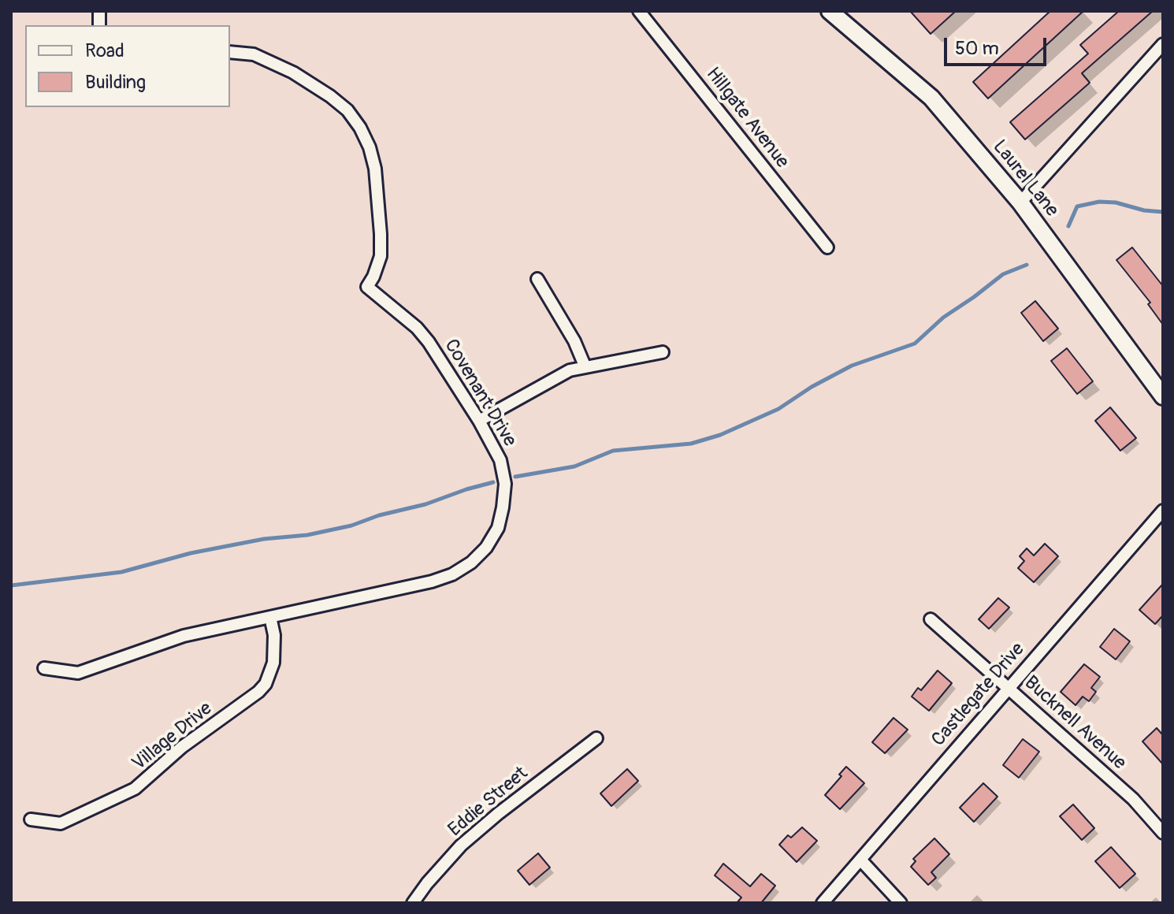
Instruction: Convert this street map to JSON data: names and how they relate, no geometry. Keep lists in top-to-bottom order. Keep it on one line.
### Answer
{"streets":{"street":["Hillgate Avenue","Laurel Lane","Covenant Drive","Castlegate Drive","Bucknell Avenue","Village Drive","Eddie Street"]},"crossings":[["Covenant Drive","Village Drive"],["Castlegate Drive","Bucknell Avenue"]],"legend":["Road","Building"],"scale_bar":"50 m"}
